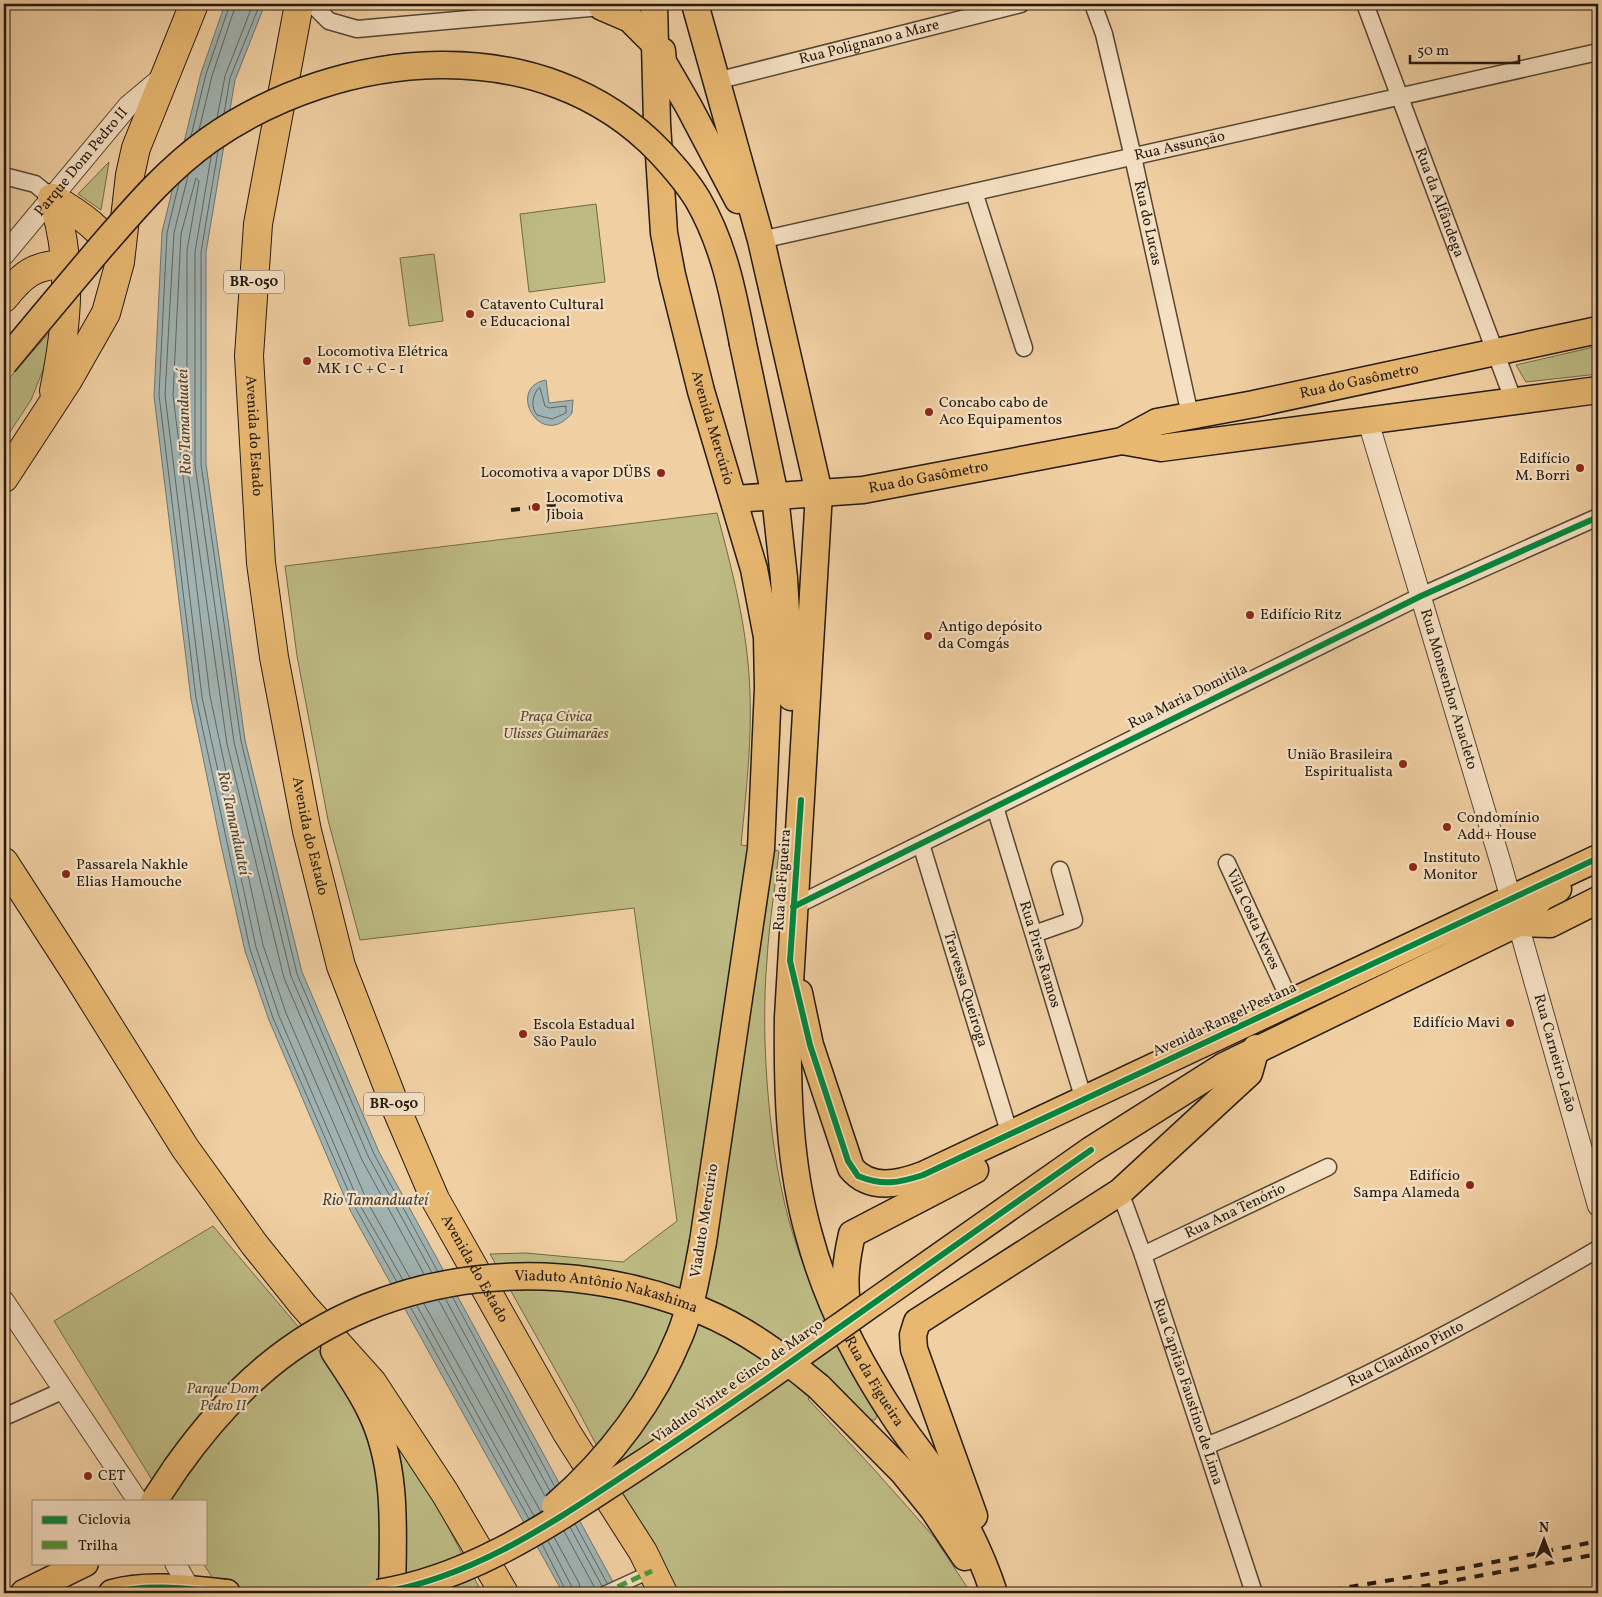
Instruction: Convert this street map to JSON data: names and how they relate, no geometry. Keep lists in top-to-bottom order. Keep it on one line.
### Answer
{"streets":{"highway":["BR-050","Avenida do Estado"],"main road":["Rua do Gasômetro","Avenida Mercúrio","Rua da Figueira","Avenida Rangel Pestana","Viaduto Mercúrio","Viaduto Antônio Nakashima","Viaduto Vinte e Cinco de Março"],"street":["Rua Polignano a Mare","Rua Assunção","Parque Dom Pedro II","Rua da Alfândega","Rua do Lucas","Rua Monsenhor Anacleto","Rua Maria Domitila","Vila Costa Neves","Rua Pires Ramos","Travessa Queiroga","Rua Carneiro Leão","Rua Ana Tenório","Rua Claudino Pinto","Rua Capitão Faustino de Lima"]},"crossings":[["Rua Assunção","Rua da Alfândega"],["Rua Assunção","Rua do Lucas"],["Rua da Alfândega","Rua do Gasômetro"],["Rua do Lucas","Rua do Gasômetro"],["Rua do Gasômetro","Avenida Mercúrio"],["Rua do Gasômetro","Rua Monsenhor Anacleto"],["Rua do Gasômetro","Rua da Figueira"],["Avenida Mercúrio","Viaduto Mercúrio"],["Rua Monsenhor Anacleto","Rua Maria Domitila"],["Rua Monsenhor Anacleto","Avenida Rangel Pestana"],["Rua Monsenhor Anacleto","Rua Carneiro Leão"],["Rua Maria Domitila","Rua da Figueira"],["Rua Maria Domitila","Rua Pires Ramos"],["Rua Maria Domitila","Travessa Queiroga"],["Rua da Figueira","Avenida Rangel Pestana"],["Vila Costa Neves","Avenida Rangel Pestana"],["Rua Pires Ramos","Avenida Rangel Pestana"],["Travessa Queiroga","Avenida Rangel Pestana"],["Avenida Rangel Pestana","Rua Carneiro Leão"],["Avenida Rangel Pestana","Viaduto Vinte e Cinco de Março"],["Rua Ana Tenório","Rua Capitão Faustino de Lima"],["Viaduto Mercúrio","Viaduto Vinte e Cinco de Março"],["Rua Claudino Pinto","Rua Capitão Faustino de Lima"]],"water":["Rio Tamanduateí"],"parks":["Praça Cívica Ulisses Guimarães","Parque Dom Pedro II"],"places":["Catavento Cultural e Educacional","Locomotiva Elétrica MK 1 C + C - 1","Concabo cabo de Aco Equipamentos","Edifício M. Borri","Locomotiva a vapor DÜBS","Locomotiva Jiboia","Edifício Ritz","Antigo depósito da Comgás","União Brasileira Espiritualista","Condomínio Add+ House","Instituto Monitor","Passarela Nakhle Elias Hamouche","Edifício Mavi","Escola Estadual São Paulo","Edifício Sampa Alameda","CET"],"legend":["Ciclovia","Trilha"],"scale_bar":"50 m","north":"top"}
